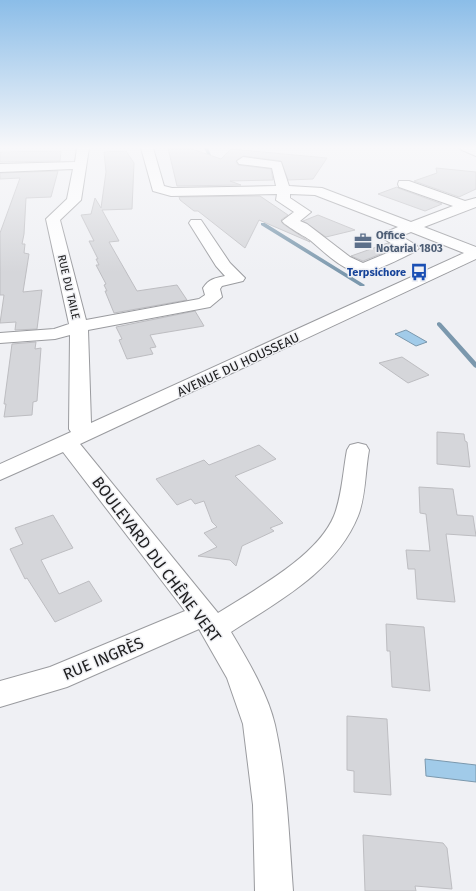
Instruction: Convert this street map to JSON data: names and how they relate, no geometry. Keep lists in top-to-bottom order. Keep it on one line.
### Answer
{"streets":{"street":["RUE DU TAILE","AVENUE DU HOUSSEAU","BOULEVARD DU CHÊNE VERT","RUE INGRÈS"]},"crossings":[["RUE DU TAILE","AVENUE DU HOUSSEAU"],["RUE DU TAILE","BOULEVARD DU CHÊNE VERT"],["AVENUE DU HOUSSEAU","BOULEVARD DU CHÊNE VERT"],["BOULEVARD DU CHÊNE VERT","RUE INGRÈS"]],"places":{"office":["Office Notarial 1803"],"bus stop":["Terpsichore"]}}
